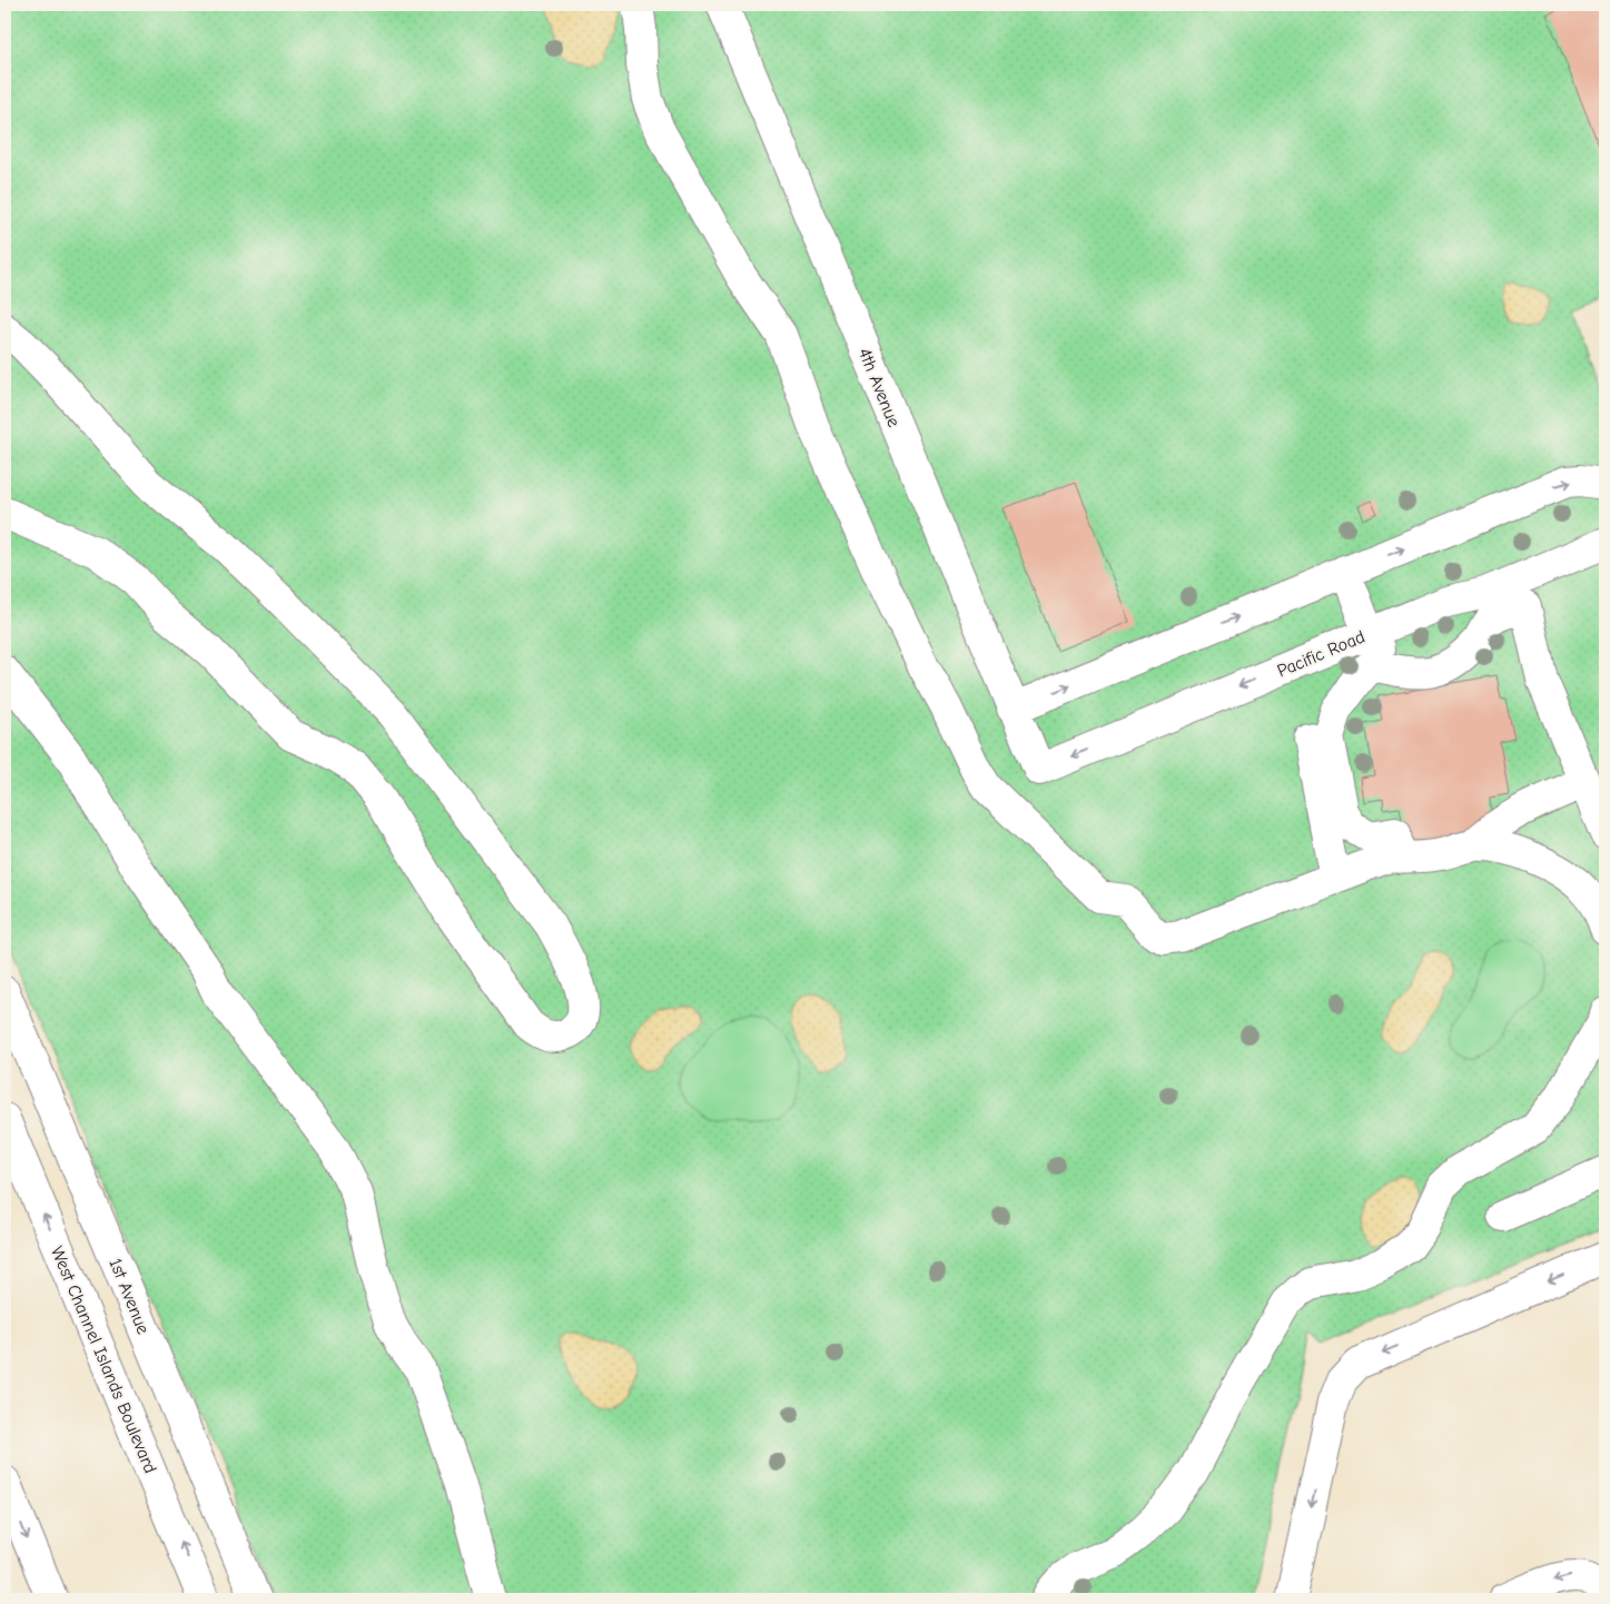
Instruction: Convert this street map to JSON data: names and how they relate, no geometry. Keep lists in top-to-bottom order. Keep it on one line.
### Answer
{"streets":{"street":["4th Avenue","Pacific Road","1st Avenue","West Channel Islands Boulevard"]},"crossings":[["4th Avenue","Pacific Road"]]}
